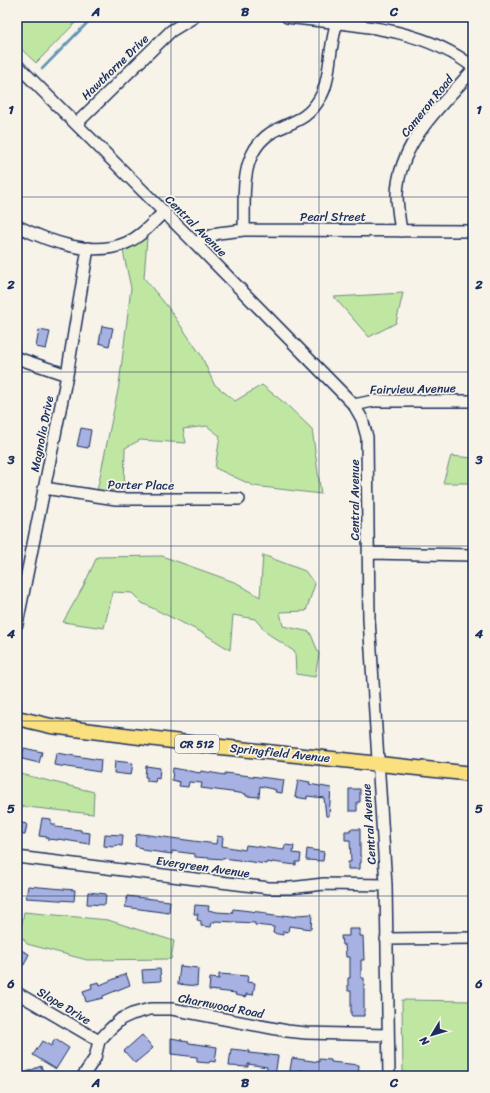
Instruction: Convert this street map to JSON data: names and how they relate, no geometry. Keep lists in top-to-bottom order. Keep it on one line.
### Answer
{"streets":{"main road":["CR 512","Springfield Avenue"],"street":["Hawthorne Drive","Cameron Road","Pearl Street","Central Avenue","Fairview Avenue","Magnolia Drive","Porter Place","Evergreen Avenue","Slope Drive","Charnwood Road"]},"crossings":[["Hawthorne Drive","Central Avenue"],["Cameron Road","Pearl Street"],["Pearl Street","Central Avenue"],["Central Avenue","Fairview Avenue"],["Central Avenue","Springfield Avenue"],["Central Avenue","Evergreen Avenue"],["Central Avenue","Charnwood Road"],["Magnolia Drive","Porter Place"],["Slope Drive","Charnwood Road"]],"north":"bottom left","grid":{"columns":["A","B","C"],"rows":["1","2","3","4","5","6"]}}
